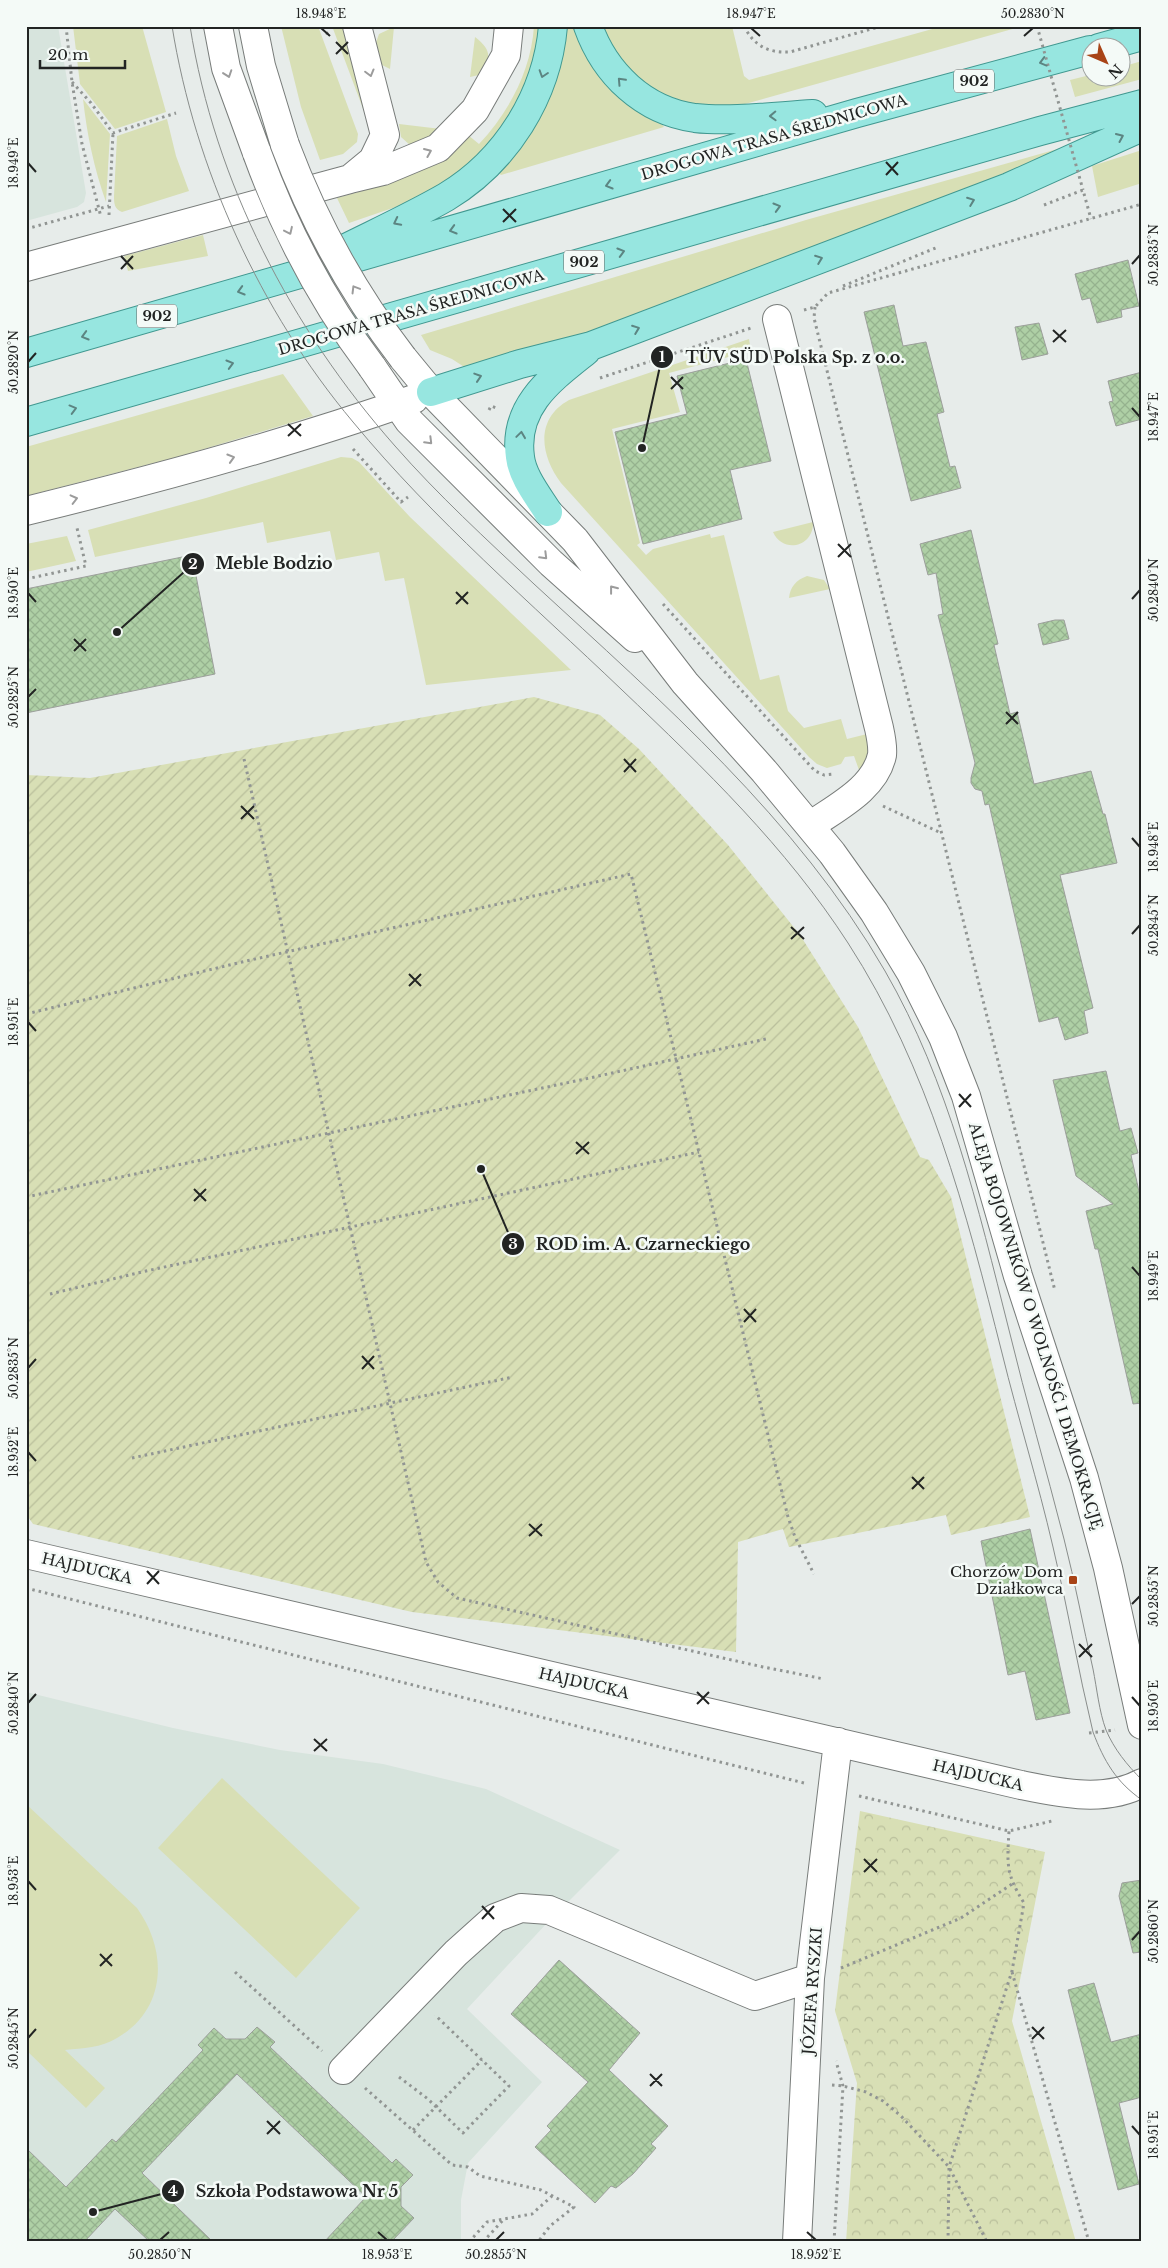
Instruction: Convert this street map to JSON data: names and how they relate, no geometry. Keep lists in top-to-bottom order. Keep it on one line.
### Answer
{"streets":{"main road":["902","DROGOWA TRASA ŚREDNICOWA"],"street":["ALEJA BOJOWNIKÓW O WOLNOŚĆ I DEMOKRACJĘ","HAJDUCKA","JÓZEFA RYSZKI"]},"crossings":[["HAJDUCKA","JÓZEFA RYSZKI"]],"places":{"other":["TÜV SÜD Polska Sp. z o.o.","Meble Bodzio","ROD im. A. Czarneckiego","Szkoła Podstawowa Nr 5"],"transit":["Chorzów Dom Działkowca"]},"scale_bar":"20 m","north":"bottom right","coordinates":["18.948°E","18.947°E","50.2830°N","18.949°E","50.2835°N","50.2820°N","50.2840°N","18.950°E","50.2825°N","50.2845°N","18.951°E","18.952°E","50.2855°N","18.953°E","50.2860°N","50.2850°N"]}
